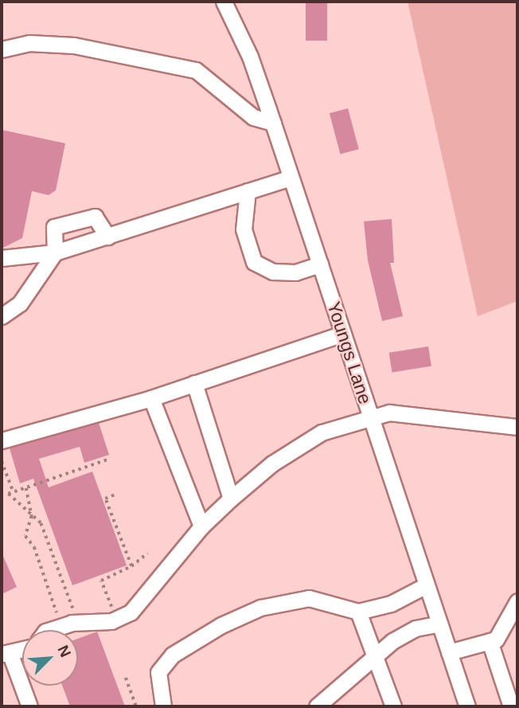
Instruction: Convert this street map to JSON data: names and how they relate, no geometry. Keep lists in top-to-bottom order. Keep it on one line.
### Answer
{"streets":{"street":["Youngs Lane"]},"north":"top right"}
